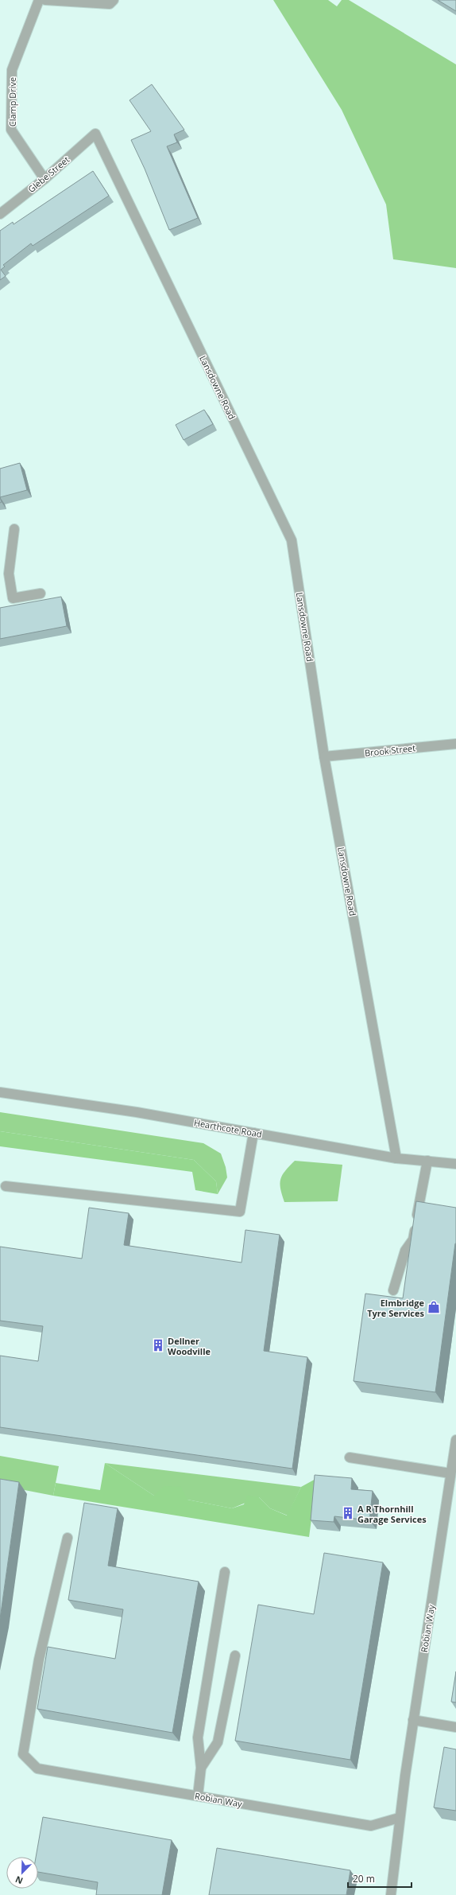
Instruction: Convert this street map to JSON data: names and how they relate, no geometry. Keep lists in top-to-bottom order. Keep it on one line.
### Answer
{"streets":{"street":["Clamp Drive","Glebe Street","Lansdowne Road","Brook Street","Hearthcote Road","Robian Way"]},"crossings":[["Clamp Drive","Glebe Street"],["Glebe Street","Lansdowne Road"],["Lansdowne Road","Brook Street"],["Lansdowne Road","Hearthcote Road"]],"places":{"shop":["Elmbridge Tyre Services"],"building":["Dellner Woodville","A R Thornhill Garage Services"]},"scale_bar":"20 m","north":"bottom left"}
